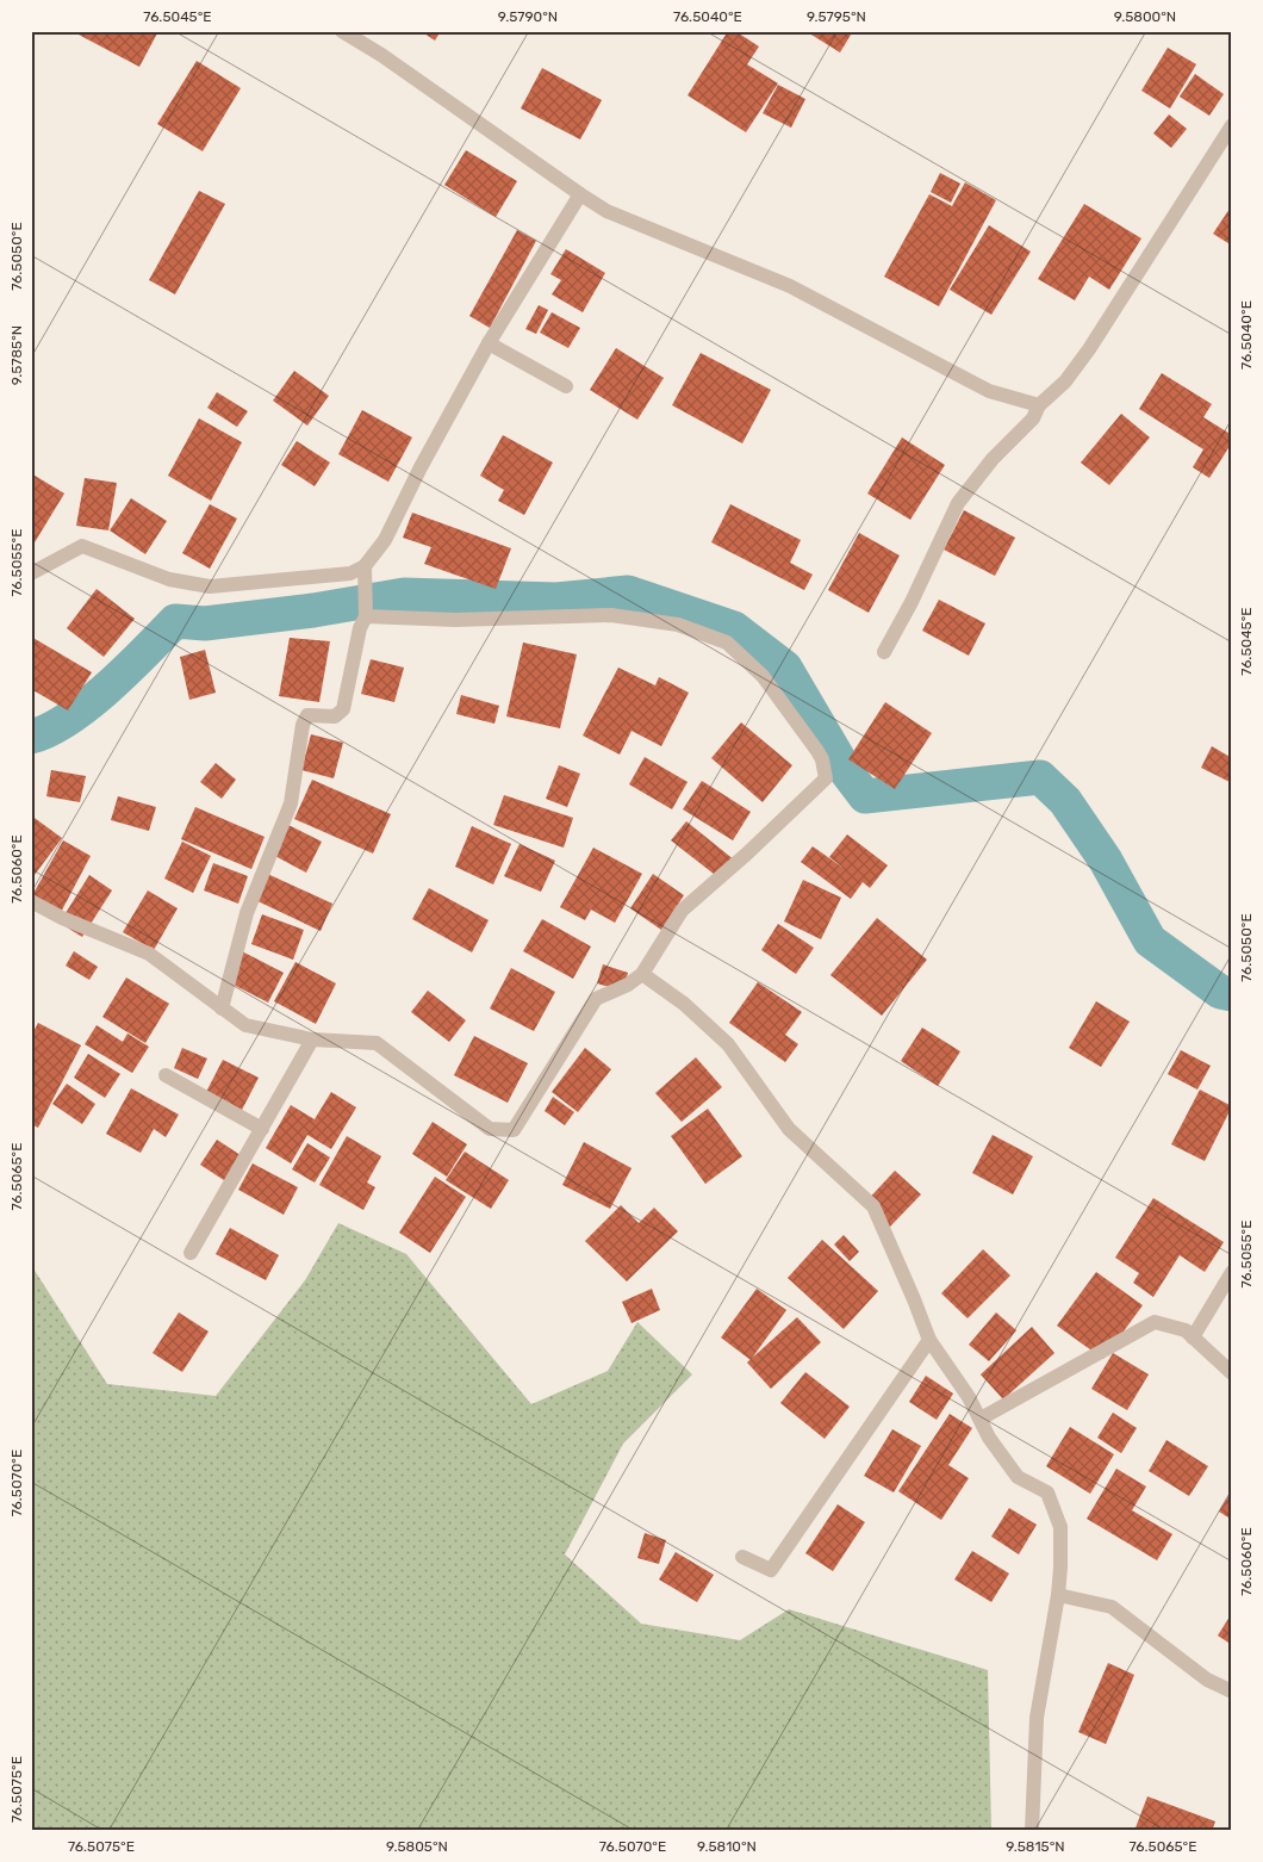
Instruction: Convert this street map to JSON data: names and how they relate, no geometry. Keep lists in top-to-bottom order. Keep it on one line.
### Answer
{"coordinates":["76.5045°E","9.5790°N","76.5040°E","9.5795°N","9.5800°N","76.5050°E","9.5785°N","76.5055°E","76.5060°E","76.5065°E","76.5070°E","76.5075°E","9.5805°N","9.5810°N","9.5815°N"]}
